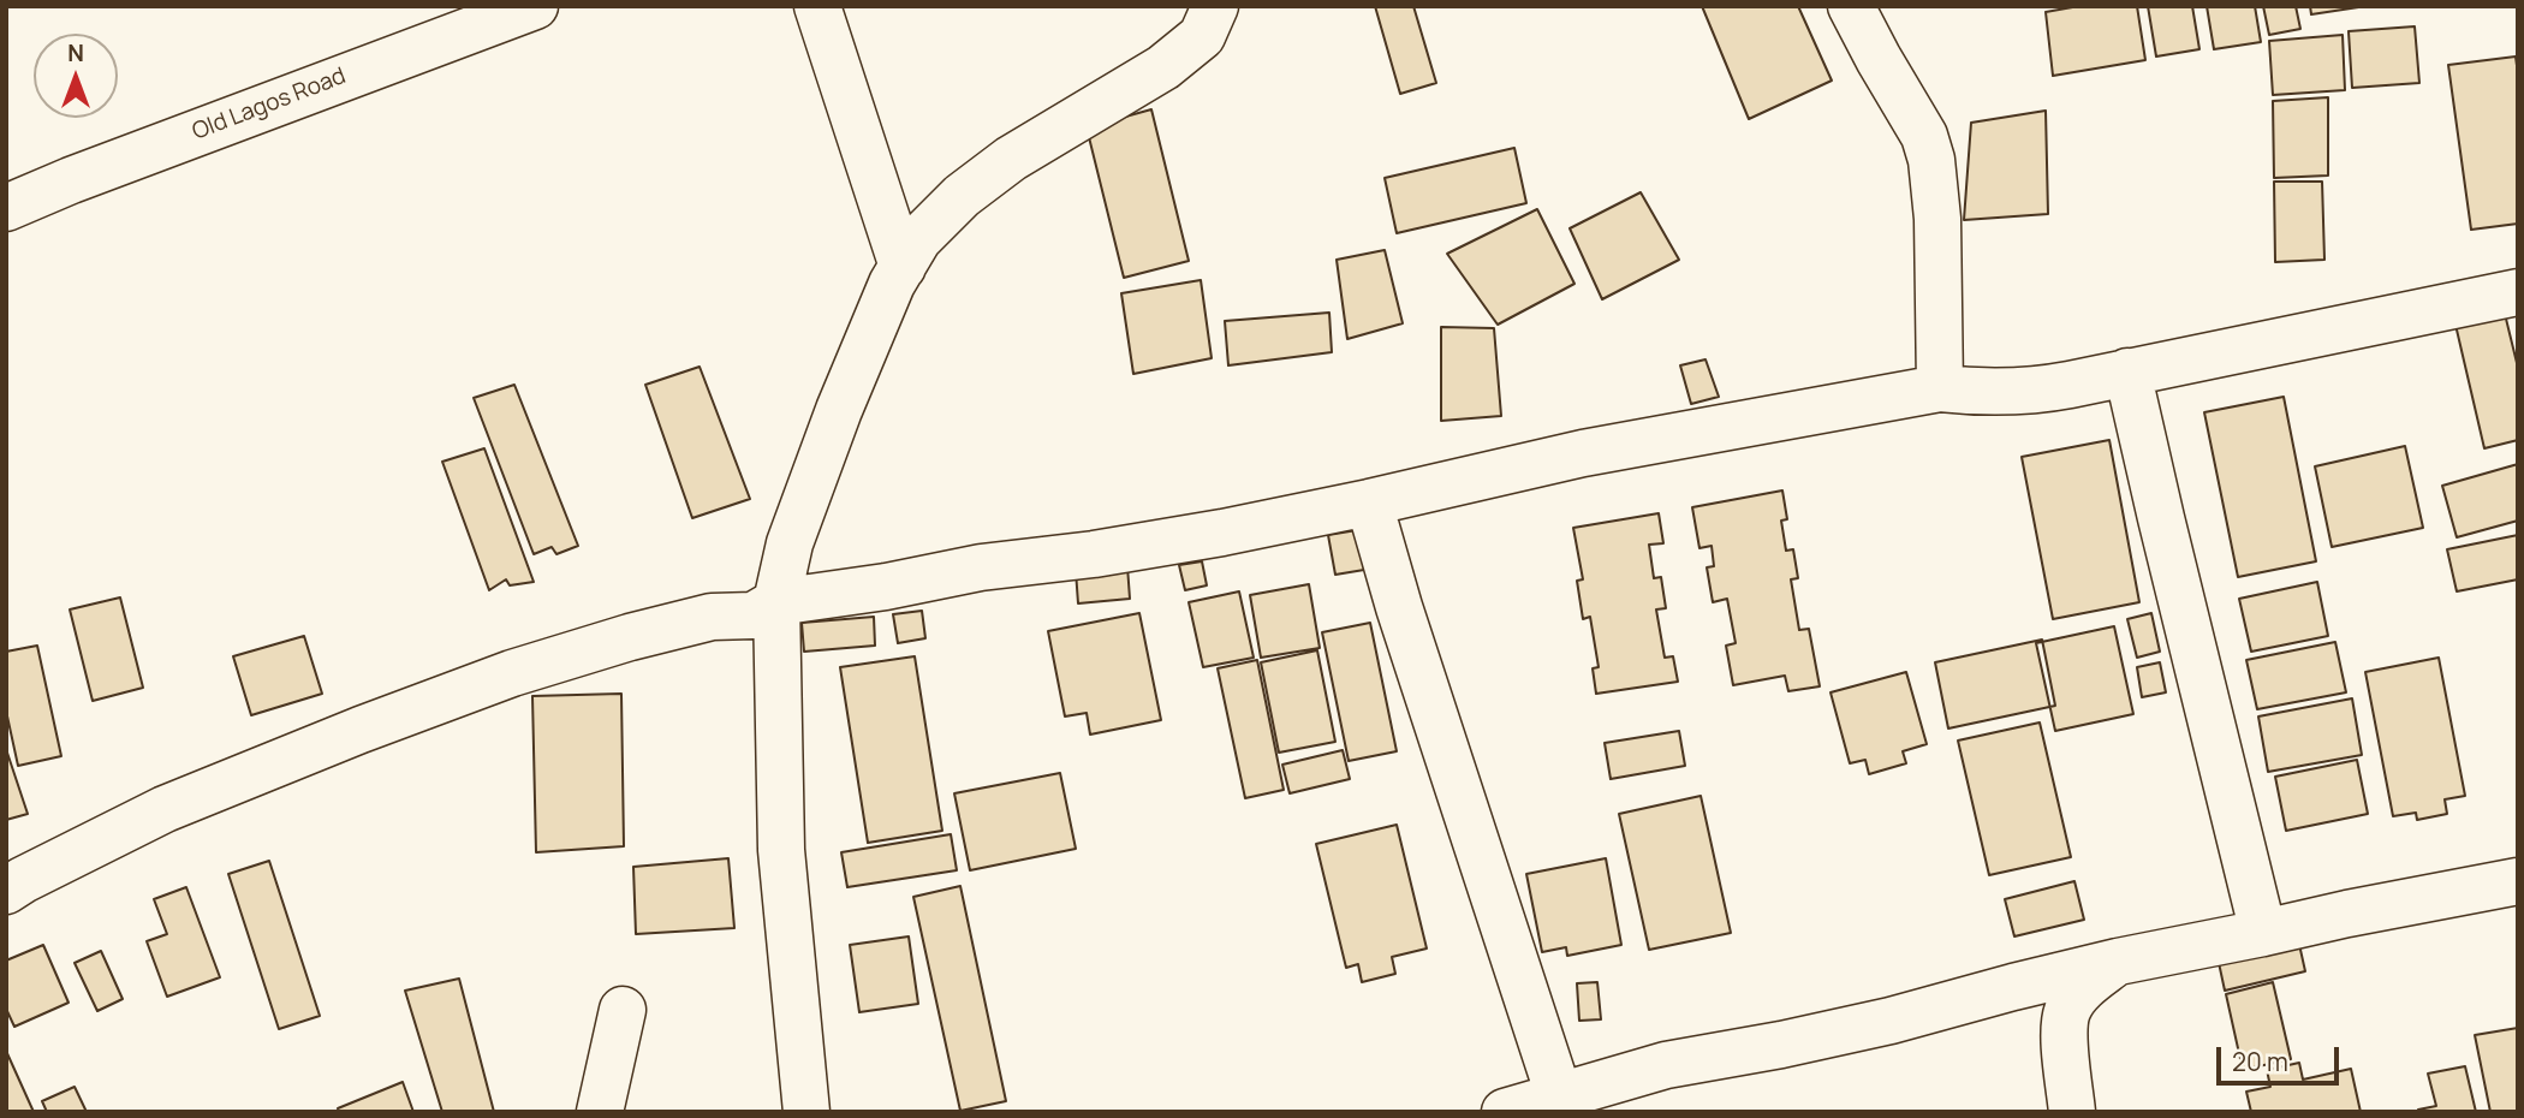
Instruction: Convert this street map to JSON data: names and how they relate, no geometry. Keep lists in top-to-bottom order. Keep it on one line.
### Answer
{"streets":{"street":["Old Lagos Road"]},"scale_bar":"20 m","north":"top"}
